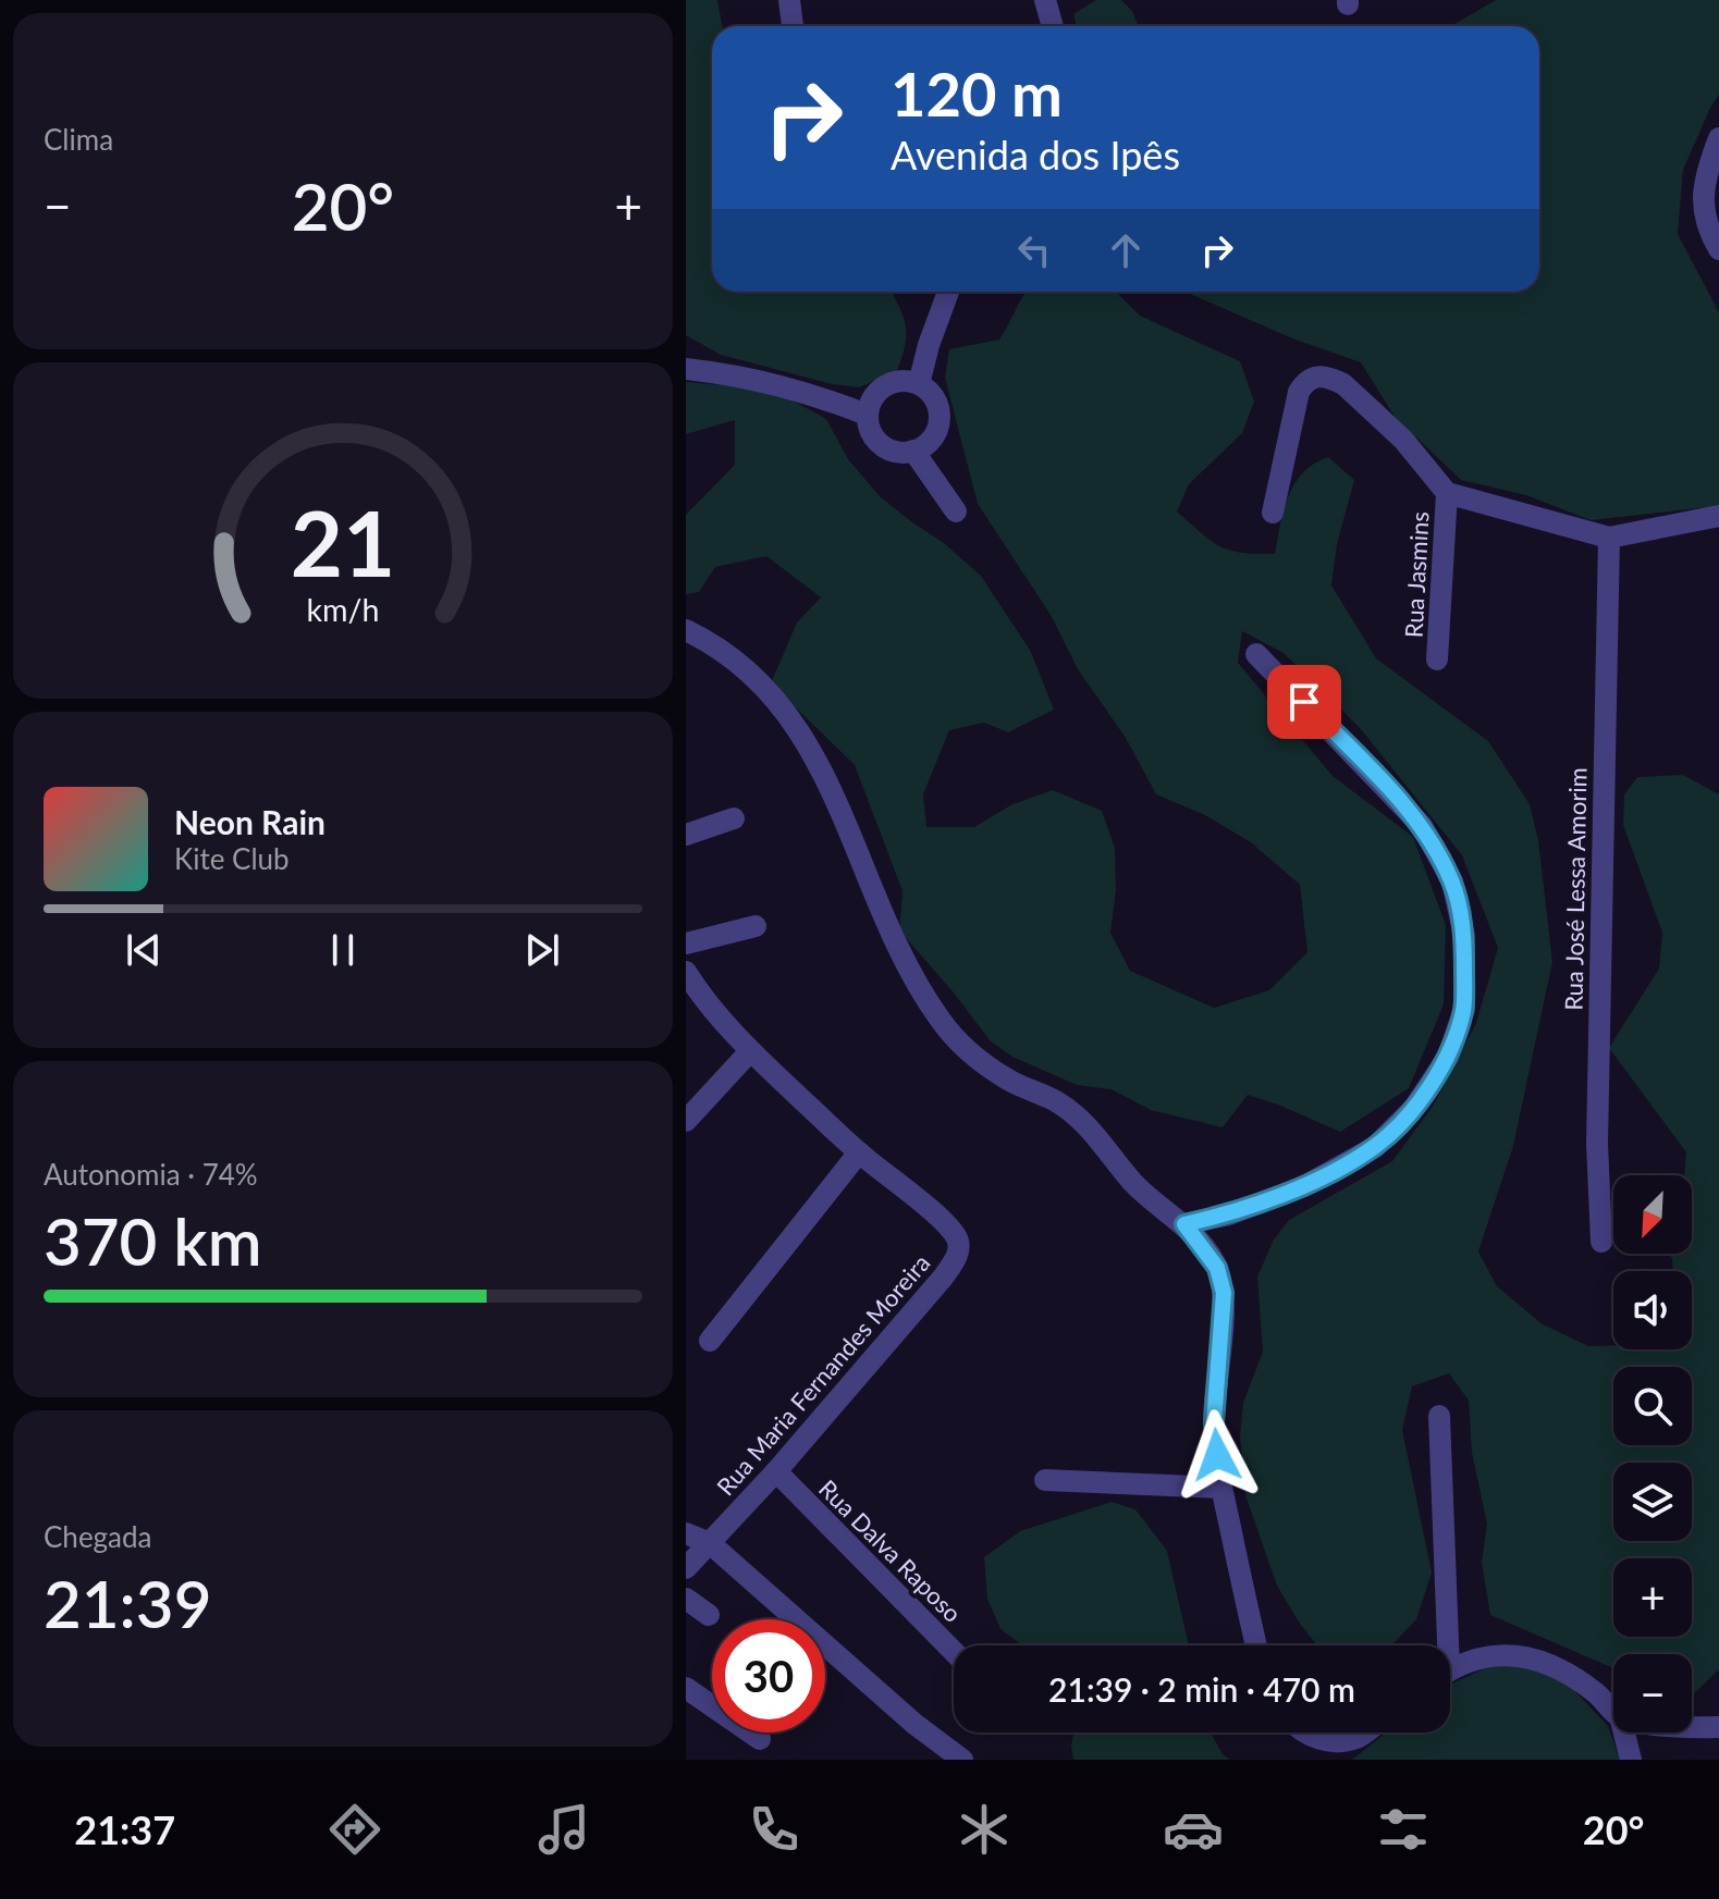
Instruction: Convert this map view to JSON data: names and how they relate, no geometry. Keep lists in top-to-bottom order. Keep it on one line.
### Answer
{"streets":{"street":["Rua Jasmins","Rua José Lessa Amorim","Rua Maria Fernandes Moreira","Rua Dalva Raposo"]},"crossings":[["Rua Maria Fernandes Moreira","Rua Dalva Raposo"]],"north":"bottom left","page":{"tile":["Clima",["Autonomia · 74%","370 km"],["Chegada","21:39"]],"turn":["120 m","Avenida dos Ipês"],"heat":["−","20°","+"],"song":["Neon Rain","Kite Club"],"map_buttons":["+","−"],"limit":"30","trip":"21:39 · 2 min · 470 m","tabs":["21:37","20°"],"gauge":["21","km/h"]}}
